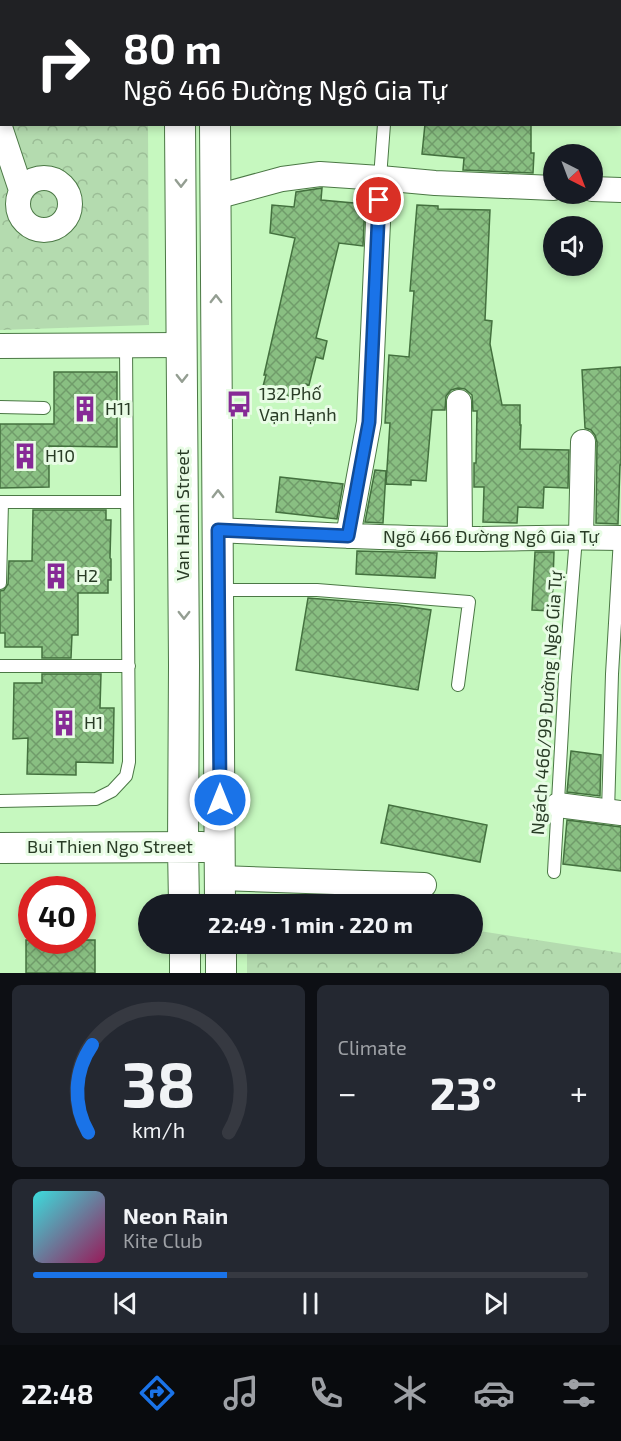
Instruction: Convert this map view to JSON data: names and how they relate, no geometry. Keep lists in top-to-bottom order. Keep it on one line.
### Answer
{"streets":{"street":["Van Hanh Street","Ngõ 466 Đường Ngô Gia Tự","Bui Thien Ngo Street"],"lane":["Ngách 466/99 Đường Ngô Gia Tự"]},"crossings":[["Van Hanh Street","Ngõ 466 Đường Ngô Gia Tự"],["Van Hanh Street","Bui Thien Ngo Street"],["Ngõ 466 Đường Ngô Gia Tự","Ngách 466/99 Đường Ngô Gia Tự"]],"places":{"bus stop":["132 Phố Vạn Hạnh"],"building":["H11","H10","H2","H1"]},"north":"bottom right","page":{"turn":["80 m","Ngõ 466 Đường Ngô Gia Tự"],"limit":"40","trip":"22:49 · 1 min · 220 m","tile":"Climate","heat":["−","23°","+"],"song":["Neon Rain","Kite Club"],"tabs":"22:48","gauge":["38","km/h"]}}
